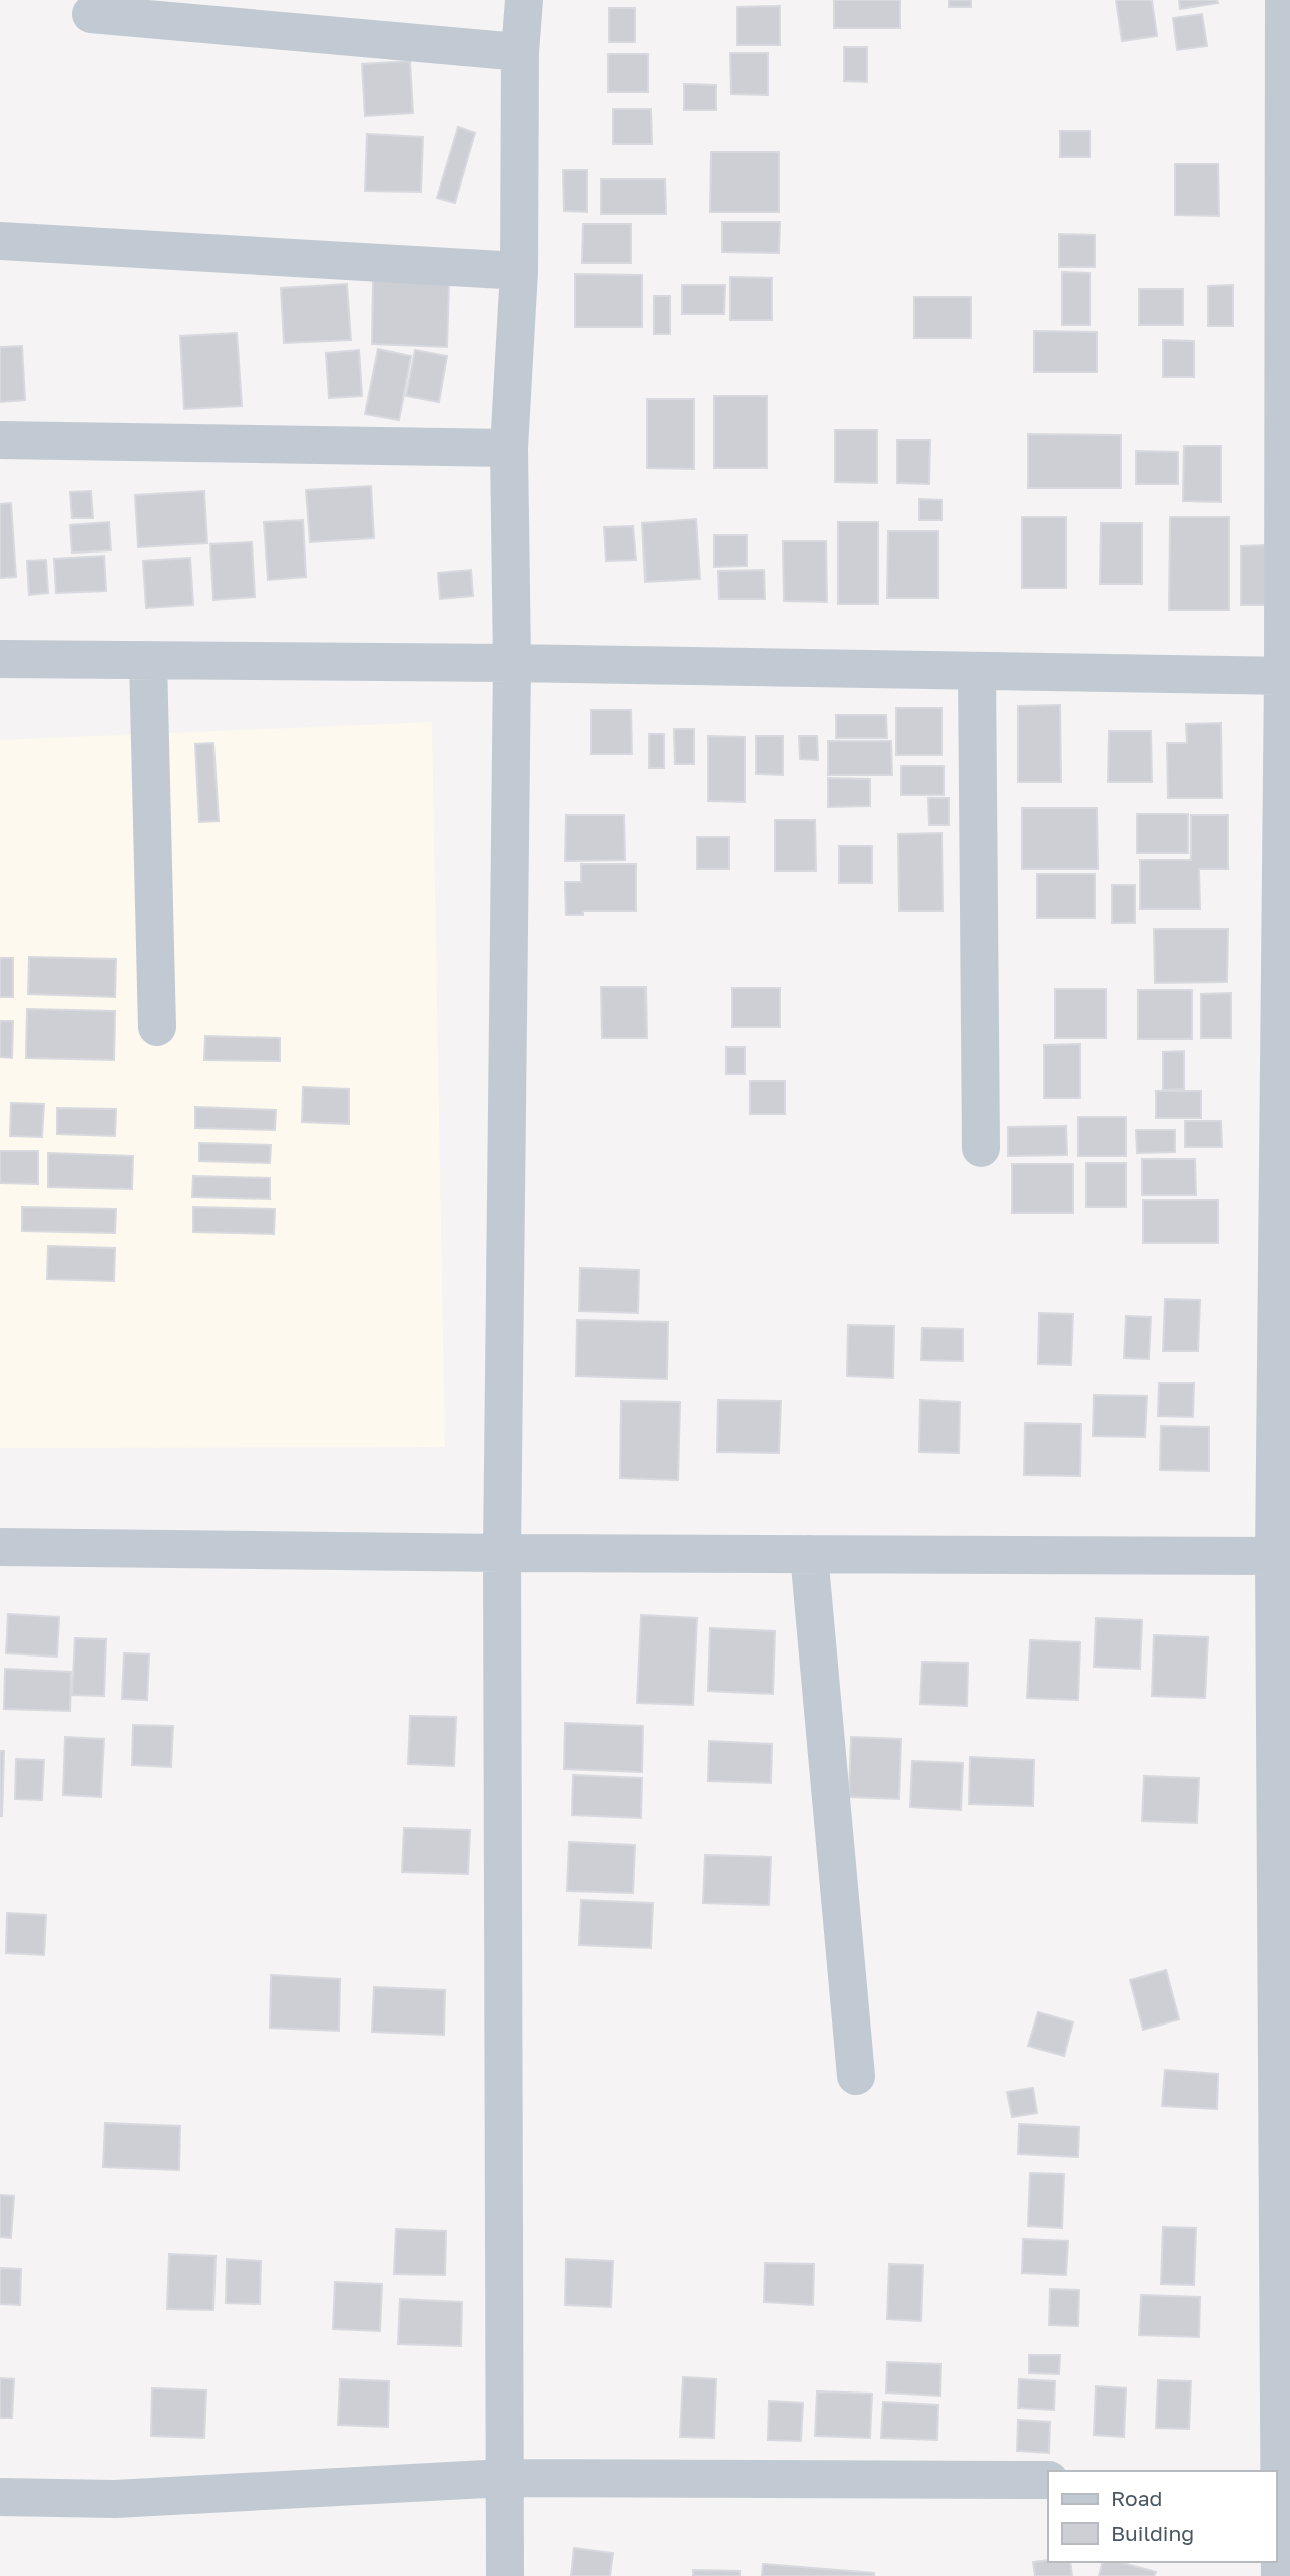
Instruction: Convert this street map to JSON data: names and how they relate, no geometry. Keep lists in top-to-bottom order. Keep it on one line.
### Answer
{"legend":["Road","Building"]}
